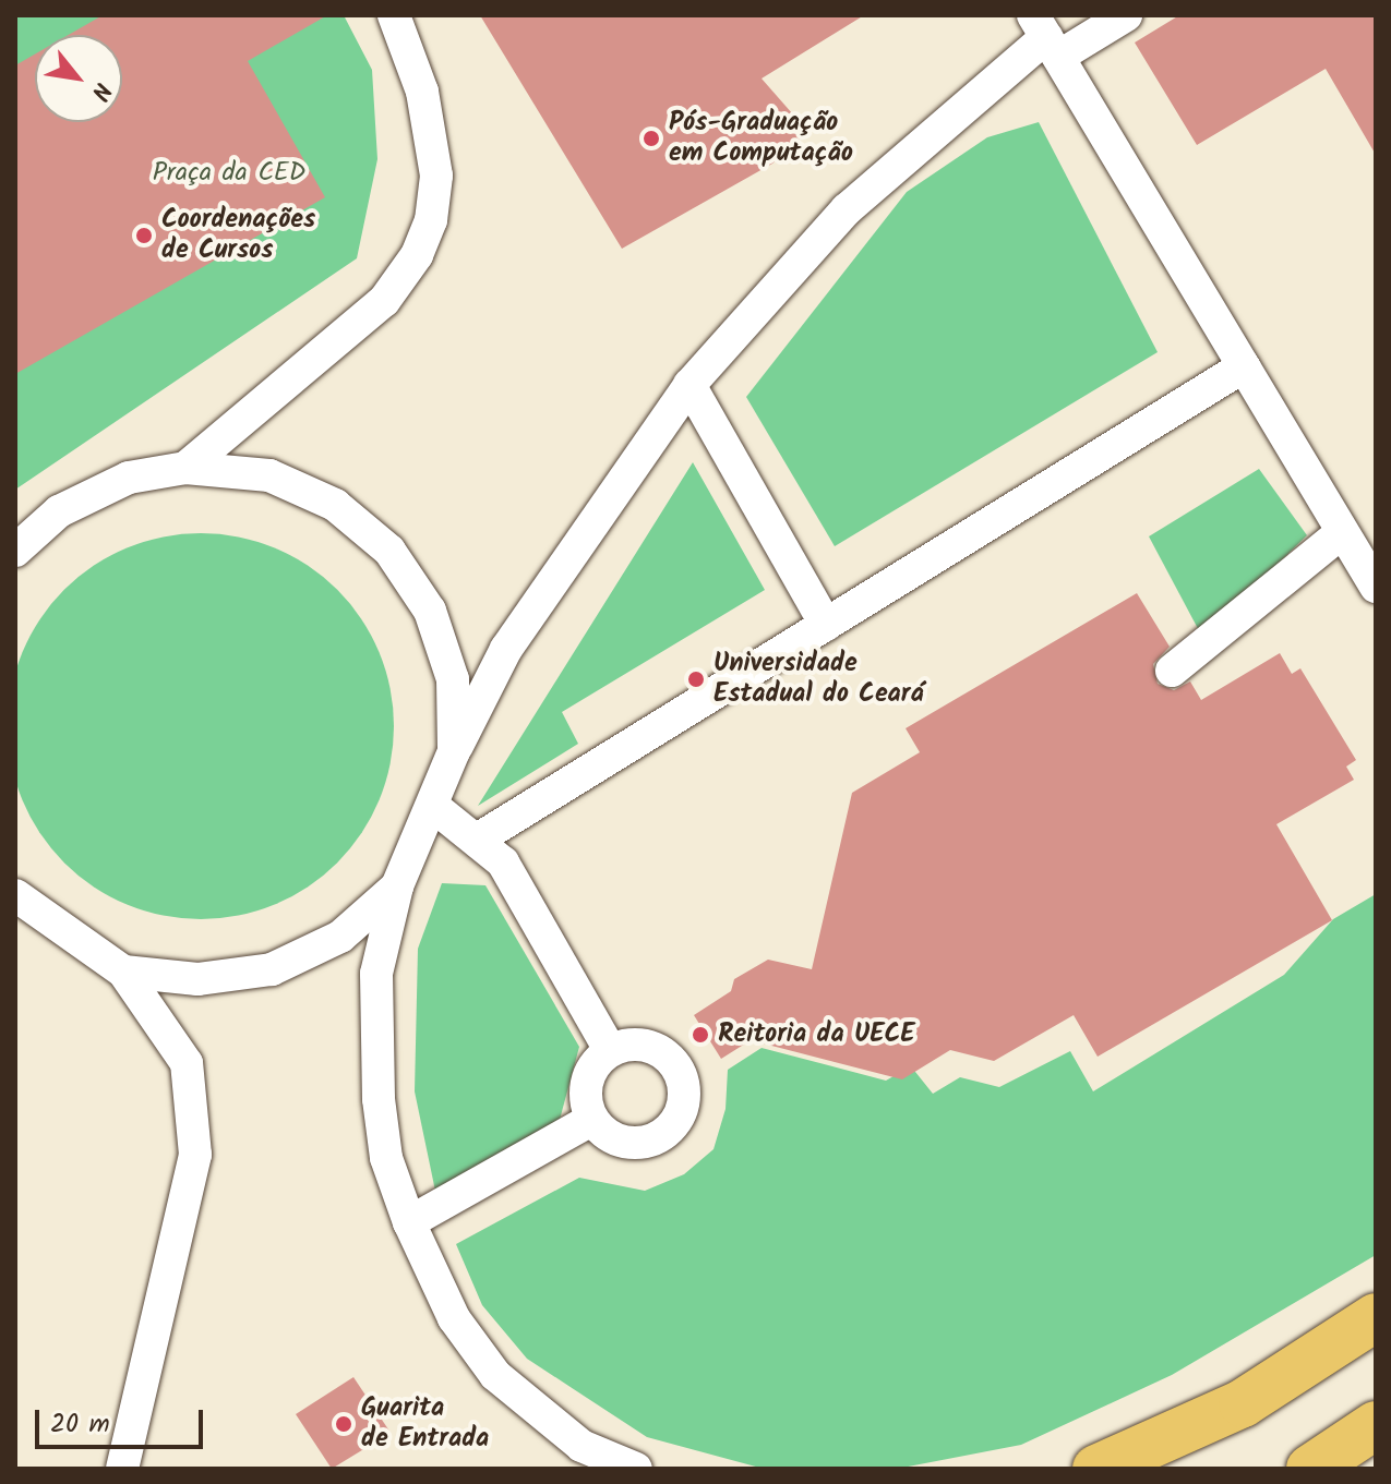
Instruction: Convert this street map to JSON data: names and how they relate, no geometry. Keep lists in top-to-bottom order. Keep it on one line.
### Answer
{"parks":["Praça da CED"],"places":["Pós-Graduação em Computação","Coordenações de Cursos","Universidade Estadual do Ceará","Reitoria da UECE","Guarita de Entrada"],"scale_bar":"20 m","north":"bottom right"}
